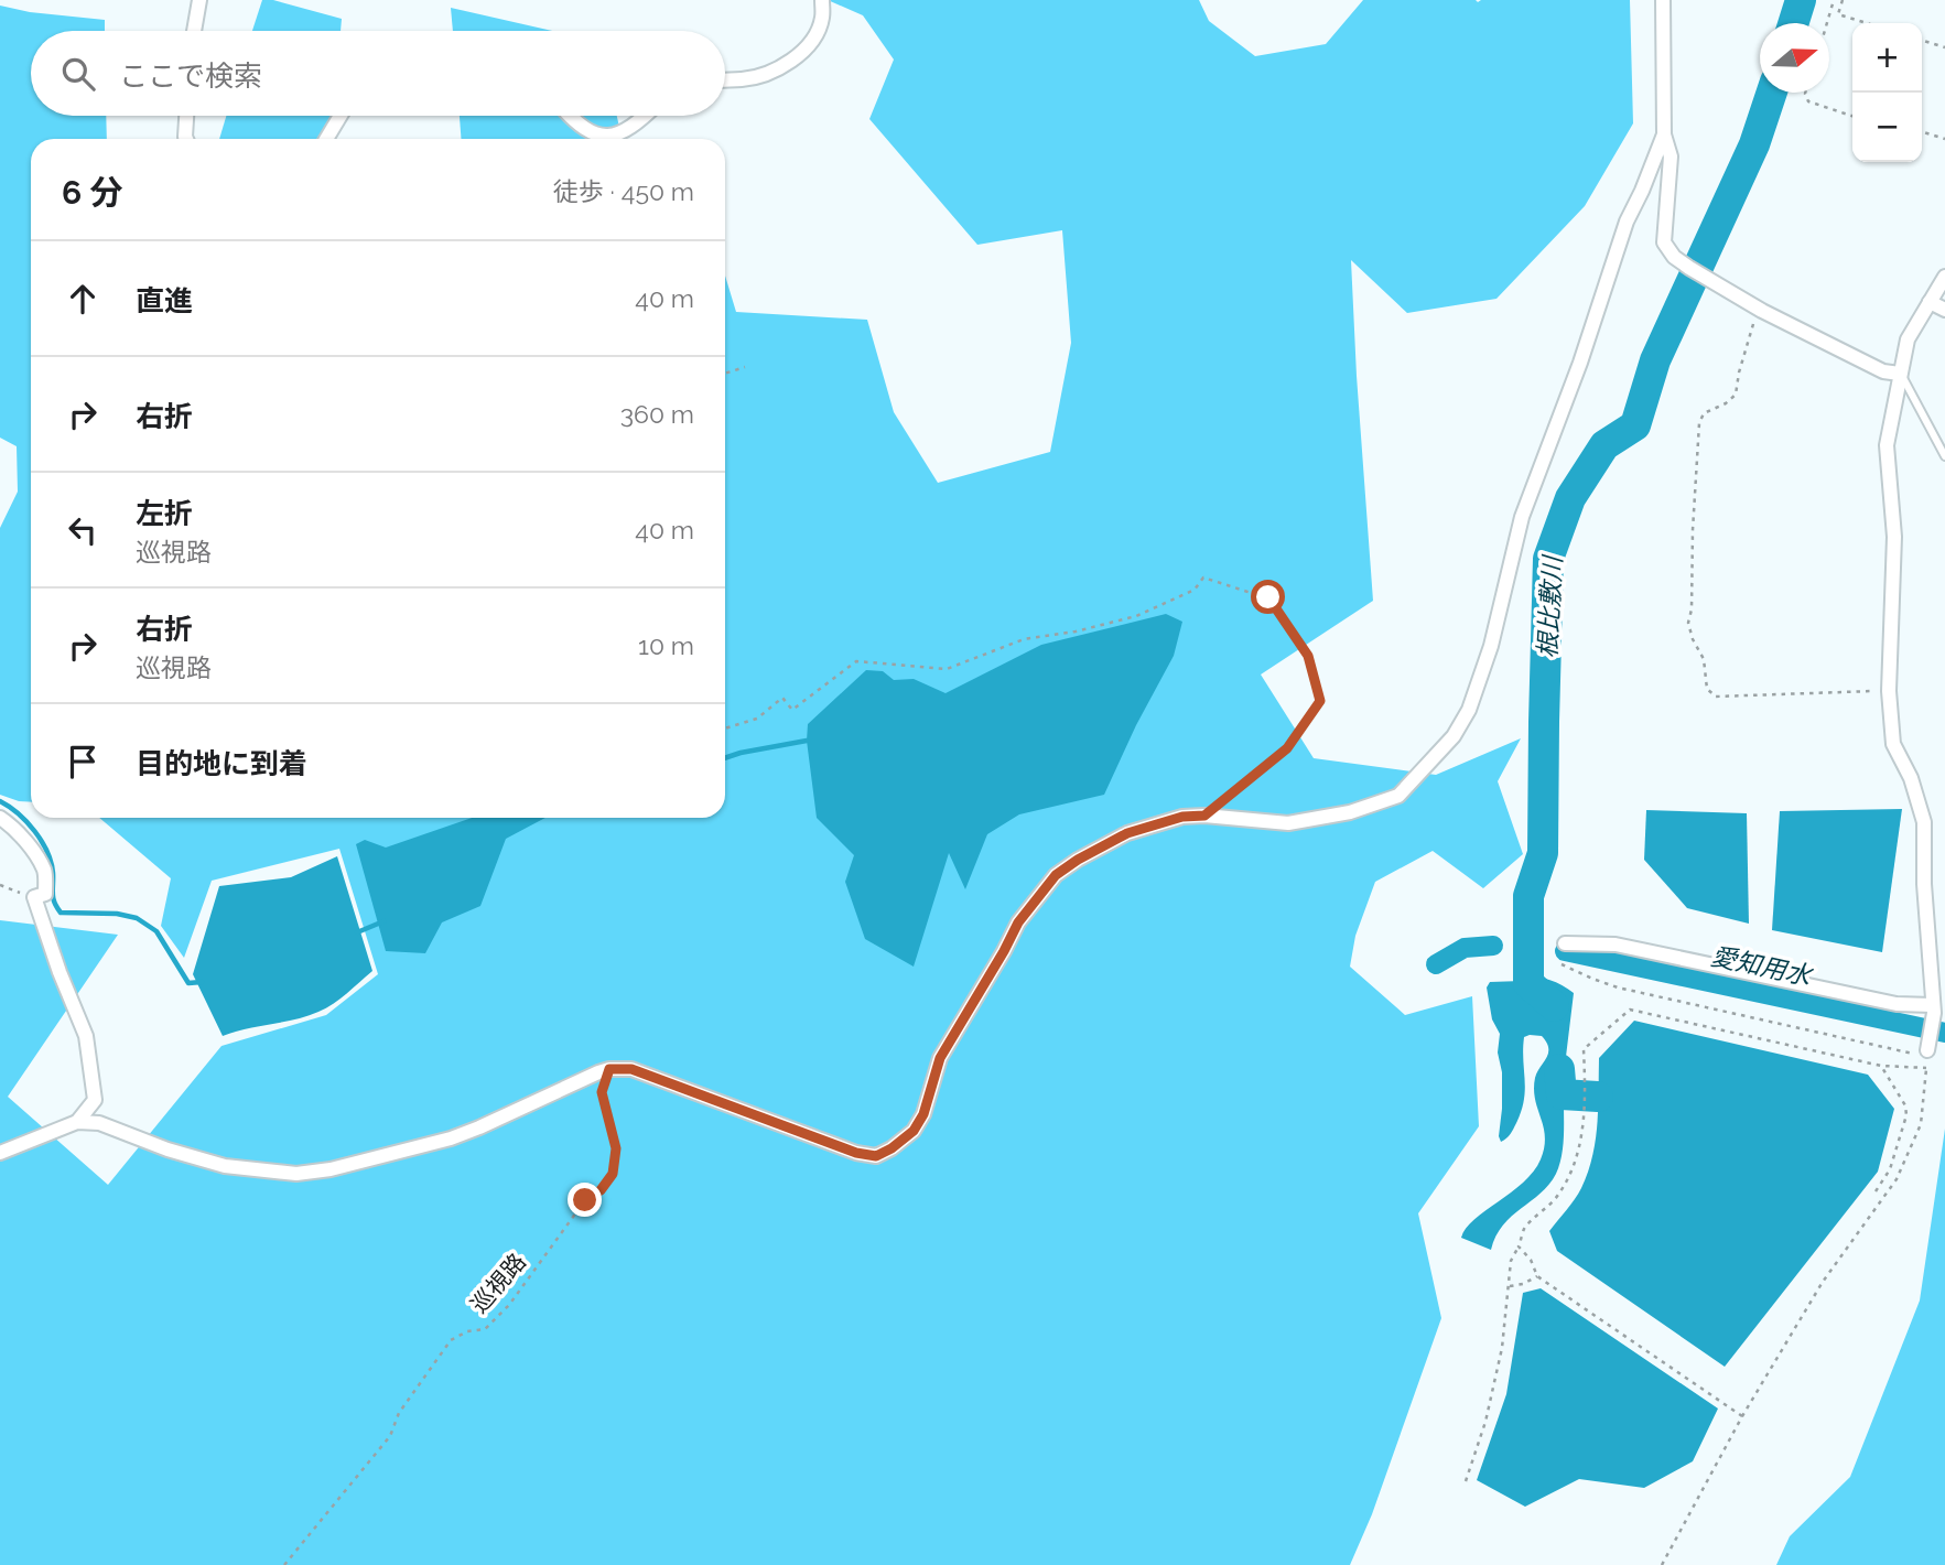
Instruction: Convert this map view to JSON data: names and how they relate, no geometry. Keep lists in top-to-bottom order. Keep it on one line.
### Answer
{"streets":{"path":["巡視路"]},"water":["根比敷川","愛知用水"],"north":"right","page":{"map_buttons":["+","−"],"search":"ここで検索","heading":["6 分","徒歩 · 450 m"],"list":[["直進","40 m"],["右折","360 m"],["左折","巡視路","40 m"],["右折","巡視路","10 m"],"目的地に到着"]}}
